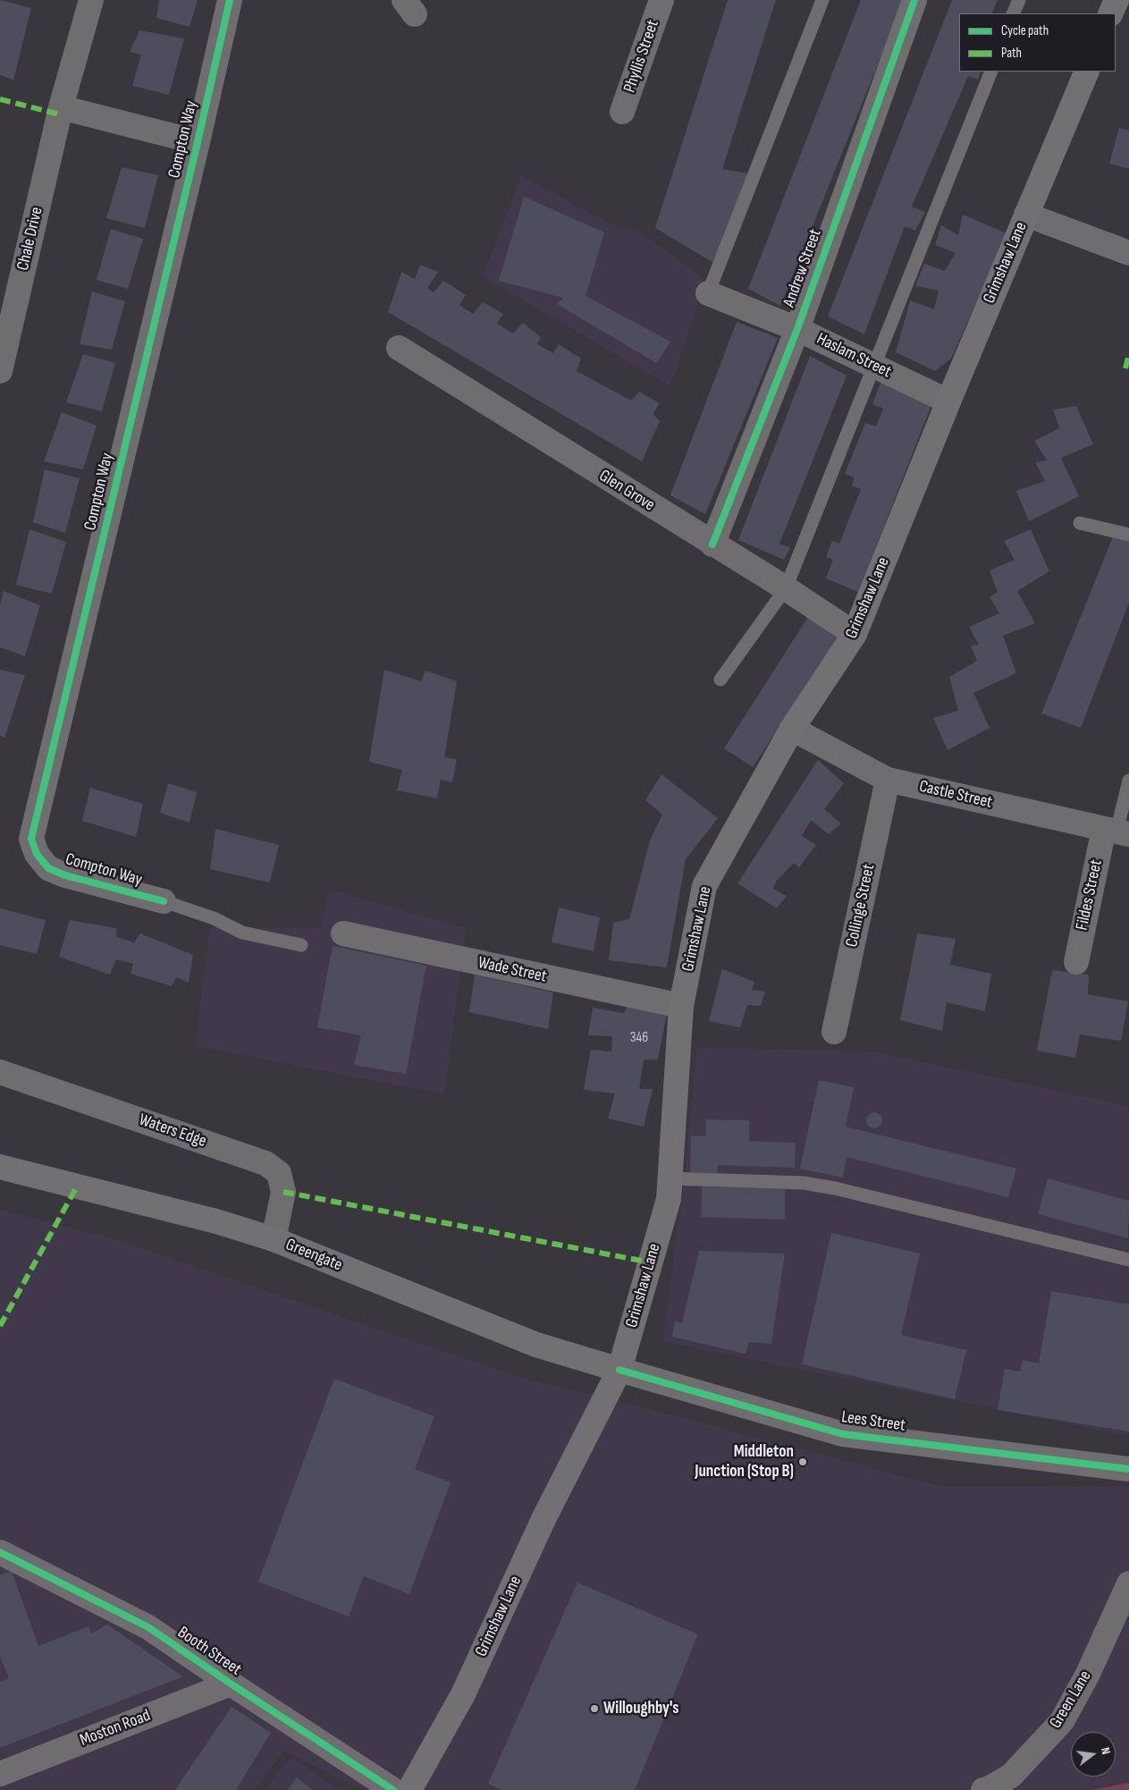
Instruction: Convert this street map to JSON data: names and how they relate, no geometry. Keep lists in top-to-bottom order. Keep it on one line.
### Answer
{"streets":{"main road":["Grimshaw Lane","Greengate"],"street":["Phyllis Street","Compton Way","Chale Drive","Andrew Street","Haslam Street","Glen Grove","Castle Street","Fildes Street","Collinge Street","Wade Street","Waters Edge","Lees Street","Booth Street","Green Lane","Moston Road"]},"crossings":[["Grimshaw Lane","Haslam Street"],["Grimshaw Lane","Glen Grove"],["Grimshaw Lane","Castle Street"],["Grimshaw Lane","Wade Street"],["Grimshaw Lane","Greengate"],["Grimshaw Lane","Lees Street"],["Andrew Street","Haslam Street"],["Andrew Street","Glen Grove"],["Castle Street","Fildes Street"],["Castle Street","Collinge Street"],["Waters Edge","Greengate"],["Greengate","Lees Street"],["Booth Street","Moston Road"]],"places":["Middleton Junction (Stop B)","Willoughby's"],"house_numbers":["346"],"legend":["Cycle path","Path"],"north":"right"}
